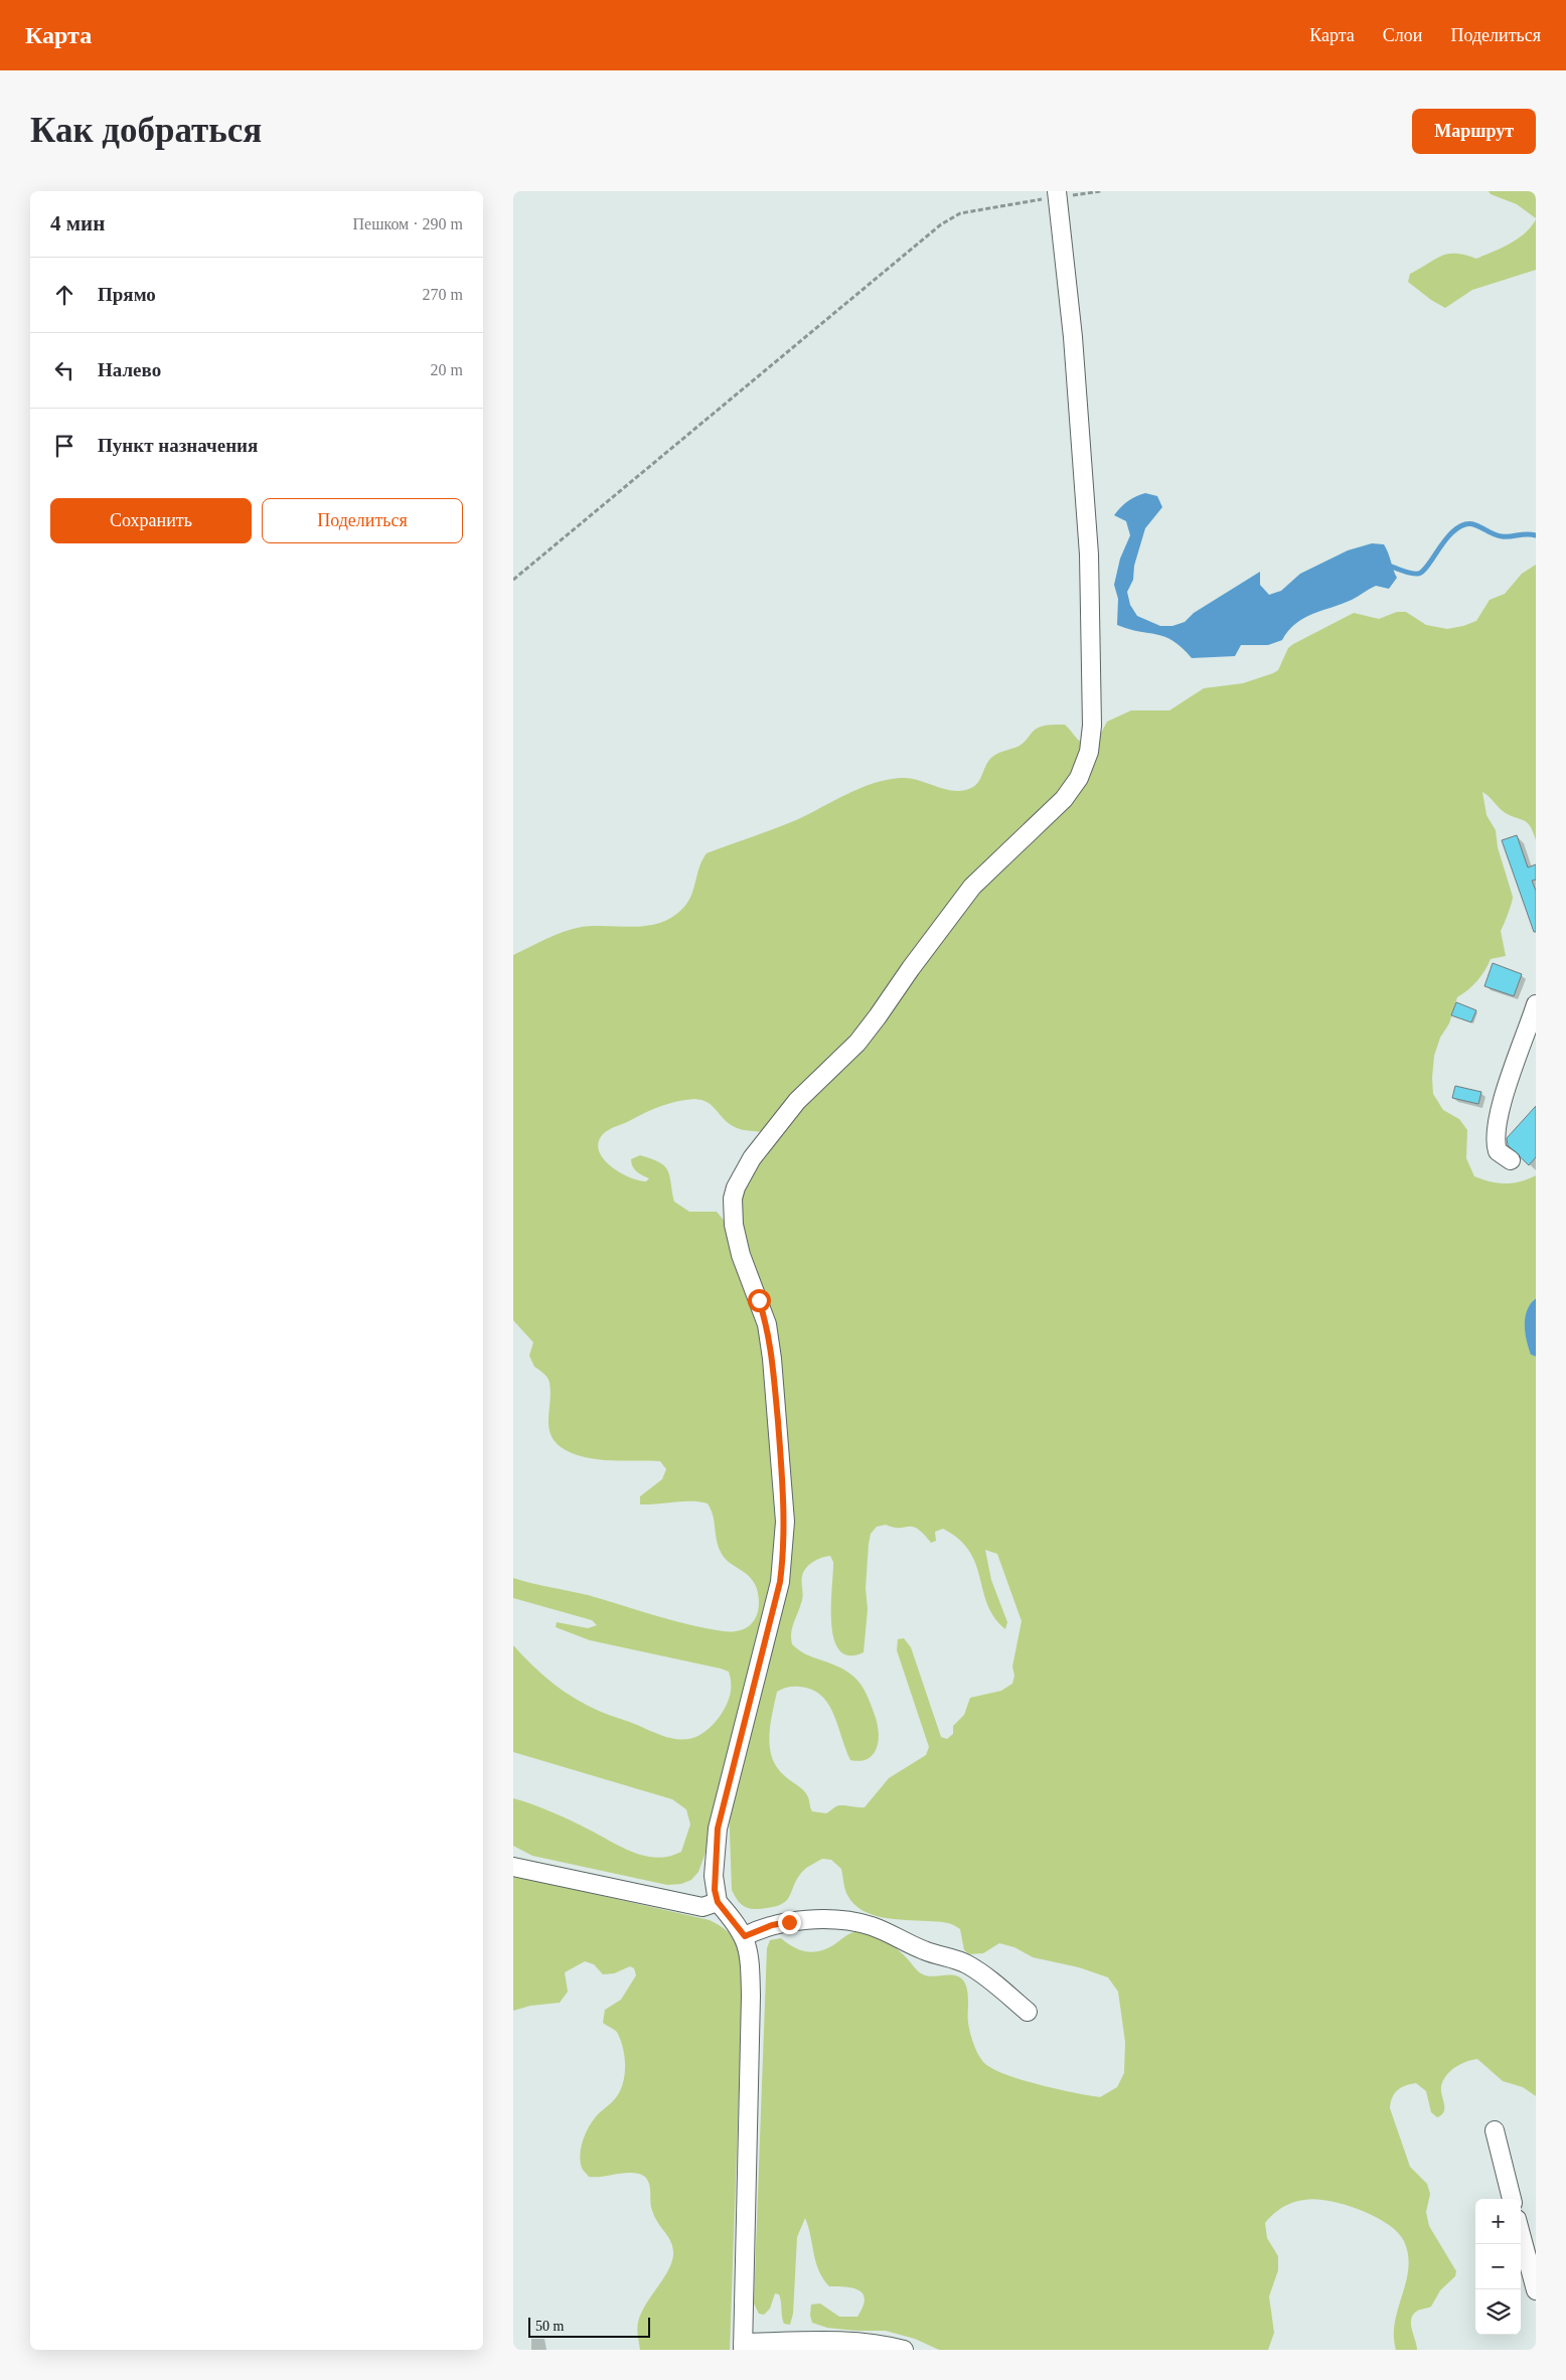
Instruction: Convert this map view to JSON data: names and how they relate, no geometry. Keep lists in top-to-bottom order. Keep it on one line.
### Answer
{"scale_bar":"50 m","page":{"header":"Карта","nav":["Карта","Слои","Поделиться"],"buttons":["Маршрут",["Сохранить","Поделиться"]],"title":"Как добраться","heading":["4 мин","Пешком · 290 m"],"list":[["Прямо","270 m"],["Налево","20 m"],"Пункт назначения"],"map_buttons":["+","−"],"scale":"50 m"}}
